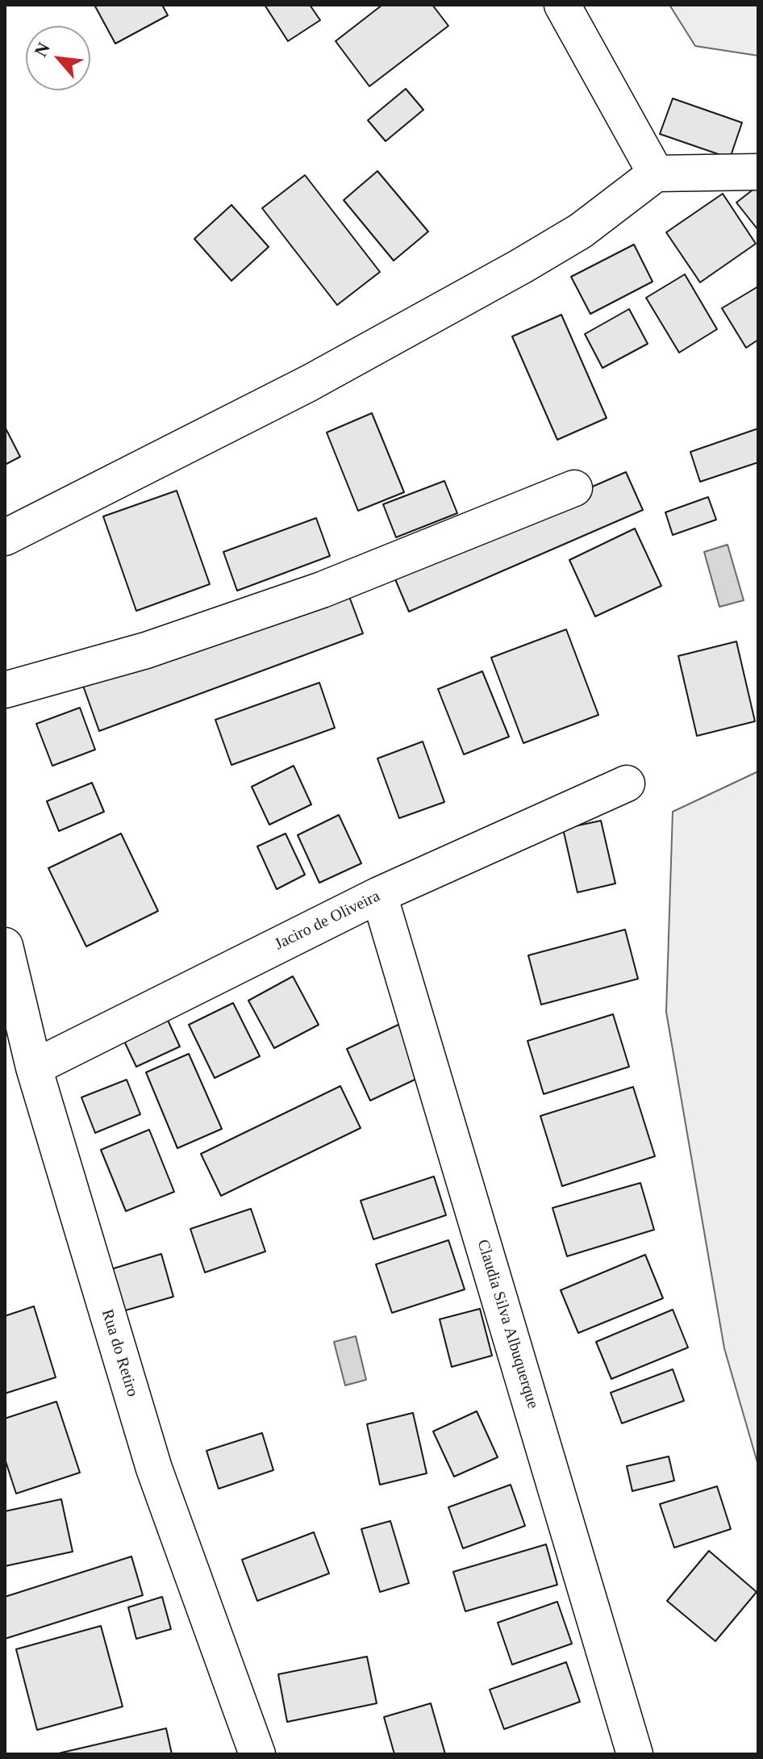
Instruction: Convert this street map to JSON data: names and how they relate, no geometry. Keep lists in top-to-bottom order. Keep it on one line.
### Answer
{"streets":{"street":["Jaciro de Oliveira","Claudia Silva Albuquerque","Rua do Retiro"]},"crossings":[["Jaciro de Oliveira","Claudia Silva Albuquerque"],["Jaciro de Oliveira","Rua do Retiro"]],"north":"top left"}
